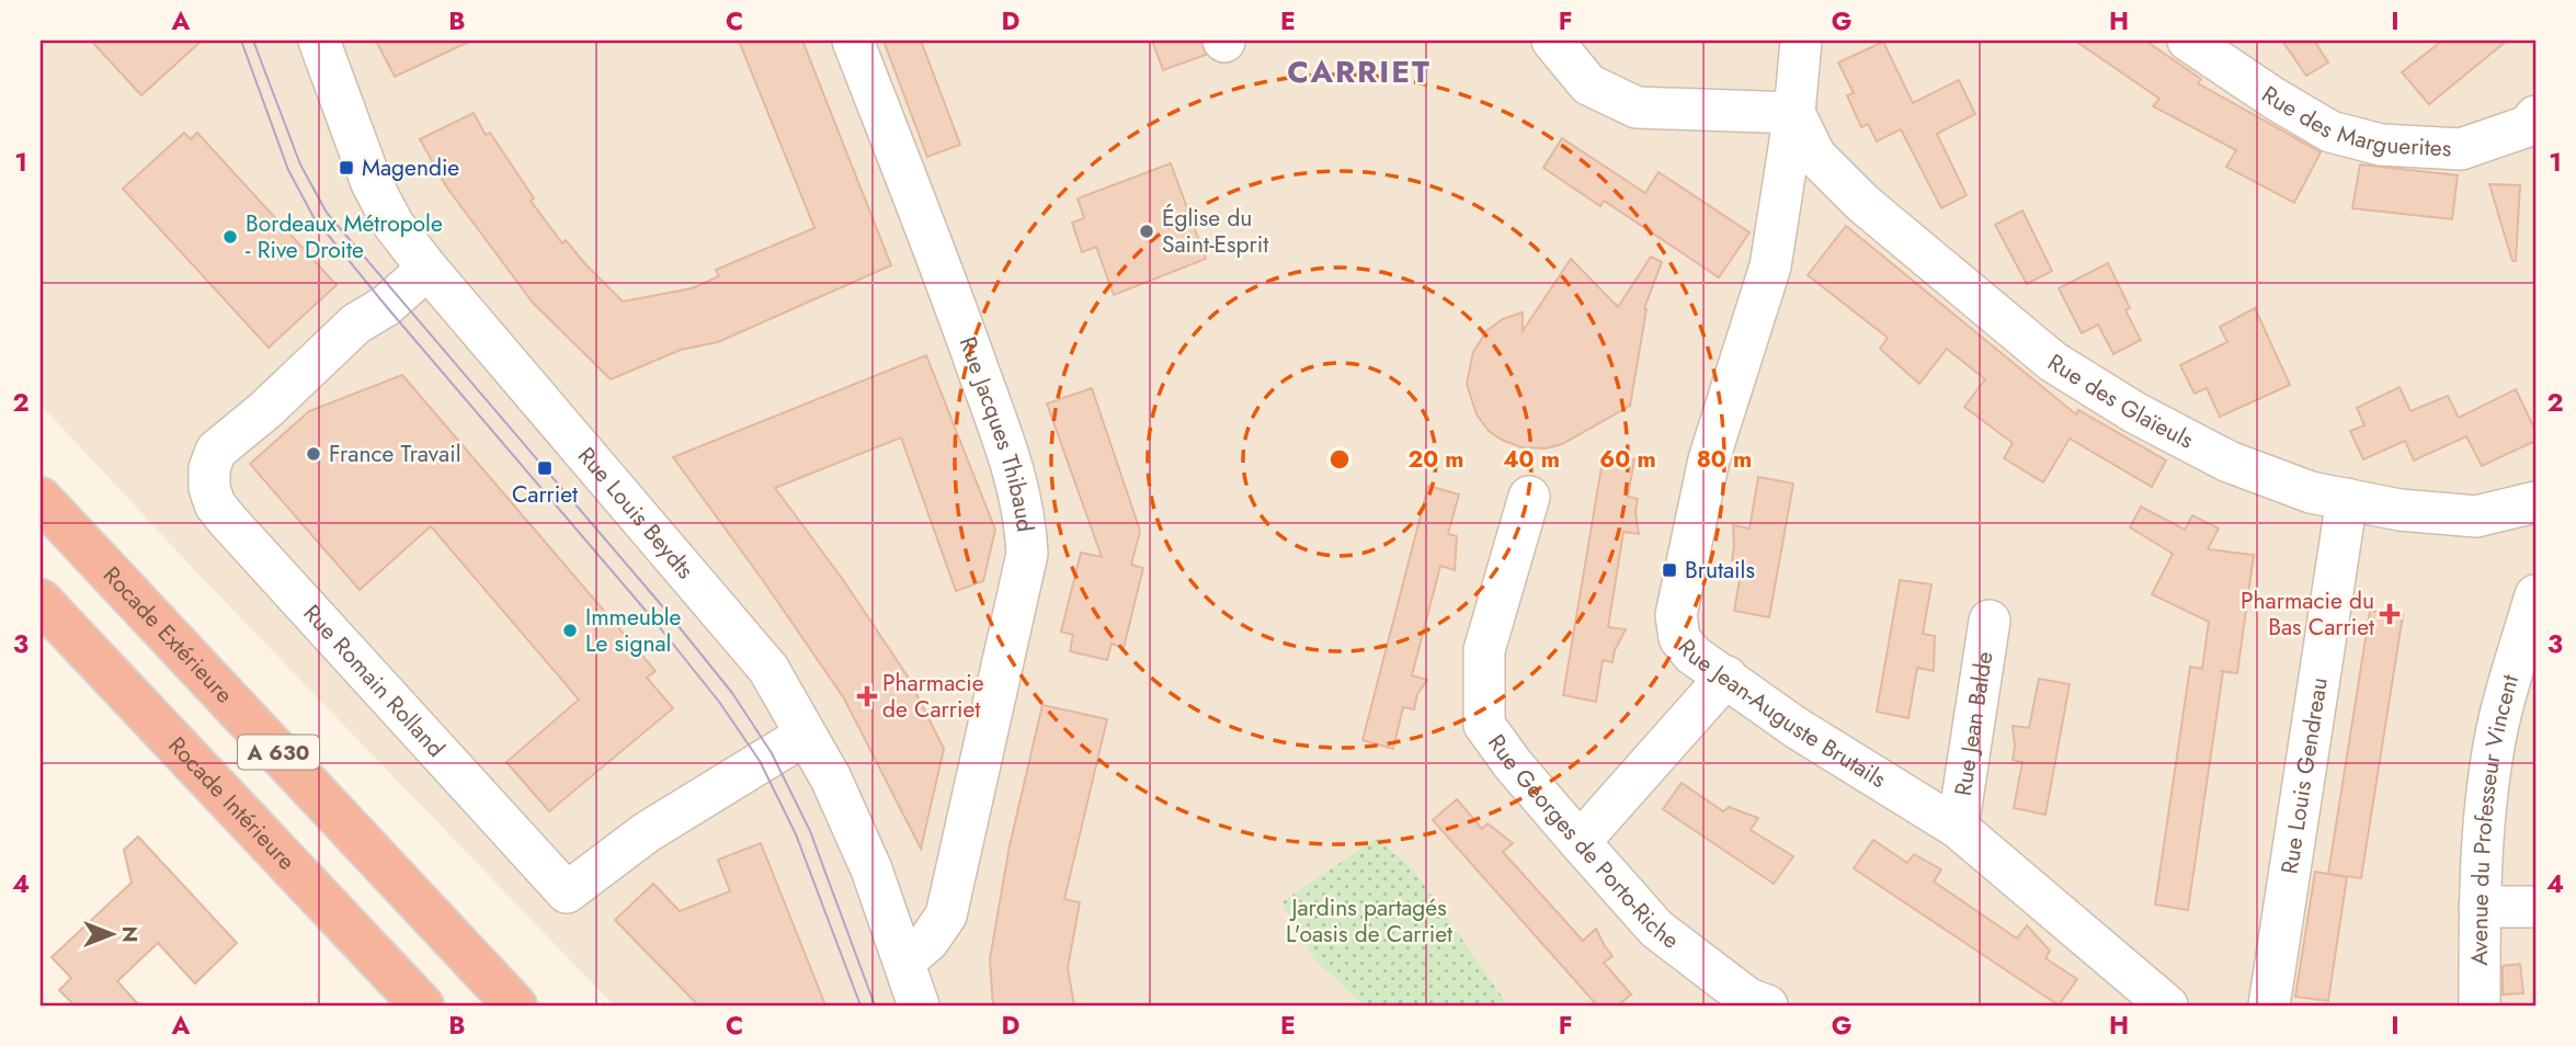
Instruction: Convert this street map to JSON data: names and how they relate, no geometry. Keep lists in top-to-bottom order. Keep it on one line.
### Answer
{"streets":{"highway":["Rocade Extérieure","A 630","Rocade Intérieure"],"street":["Rue des Marguerites","Rue des Glaïeuls","Rue Jacques Thibaud","Rue Louis Beydts","Rue Romain Rolland","Rue Jean-Auguste Brutails","Rue Jean Balde","Rue Louis Gendreau","Avenue du Professeur Vincent","Rue Georges de Porto-Riche"]},"crossings":[["Rue des Glaïeuls","Rue Jean-Auguste Brutails"],["Rue des Glaïeuls","Rue Louis Gendreau"],["Rue Jacques Thibaud","Rue Louis Beydts"],["Rue Louis Beydts","Rue Romain Rolland"],["Rue Jean-Auguste Brutails","Rue Jean Balde"]],"districts":["CARRIET"],"parks":["Jardins partagés L'oasis de Carriet"],"places":{"transit":["Magendie","Carriet","Brutails"],"other":["Église du Saint-Esprit","Bordeaux Métropole - Rive Droite","France Travail","Immeuble Le signal"],"health":["Pharmacie du Bas Carriet","Pharmacie de Carriet"]},"north":"right","grid":{"columns":["A","B","C","D","E","F","G","H","I"],"rows":["1","2","3","4"]},"rings":["20 m","40 m","60 m","80 m"]}
